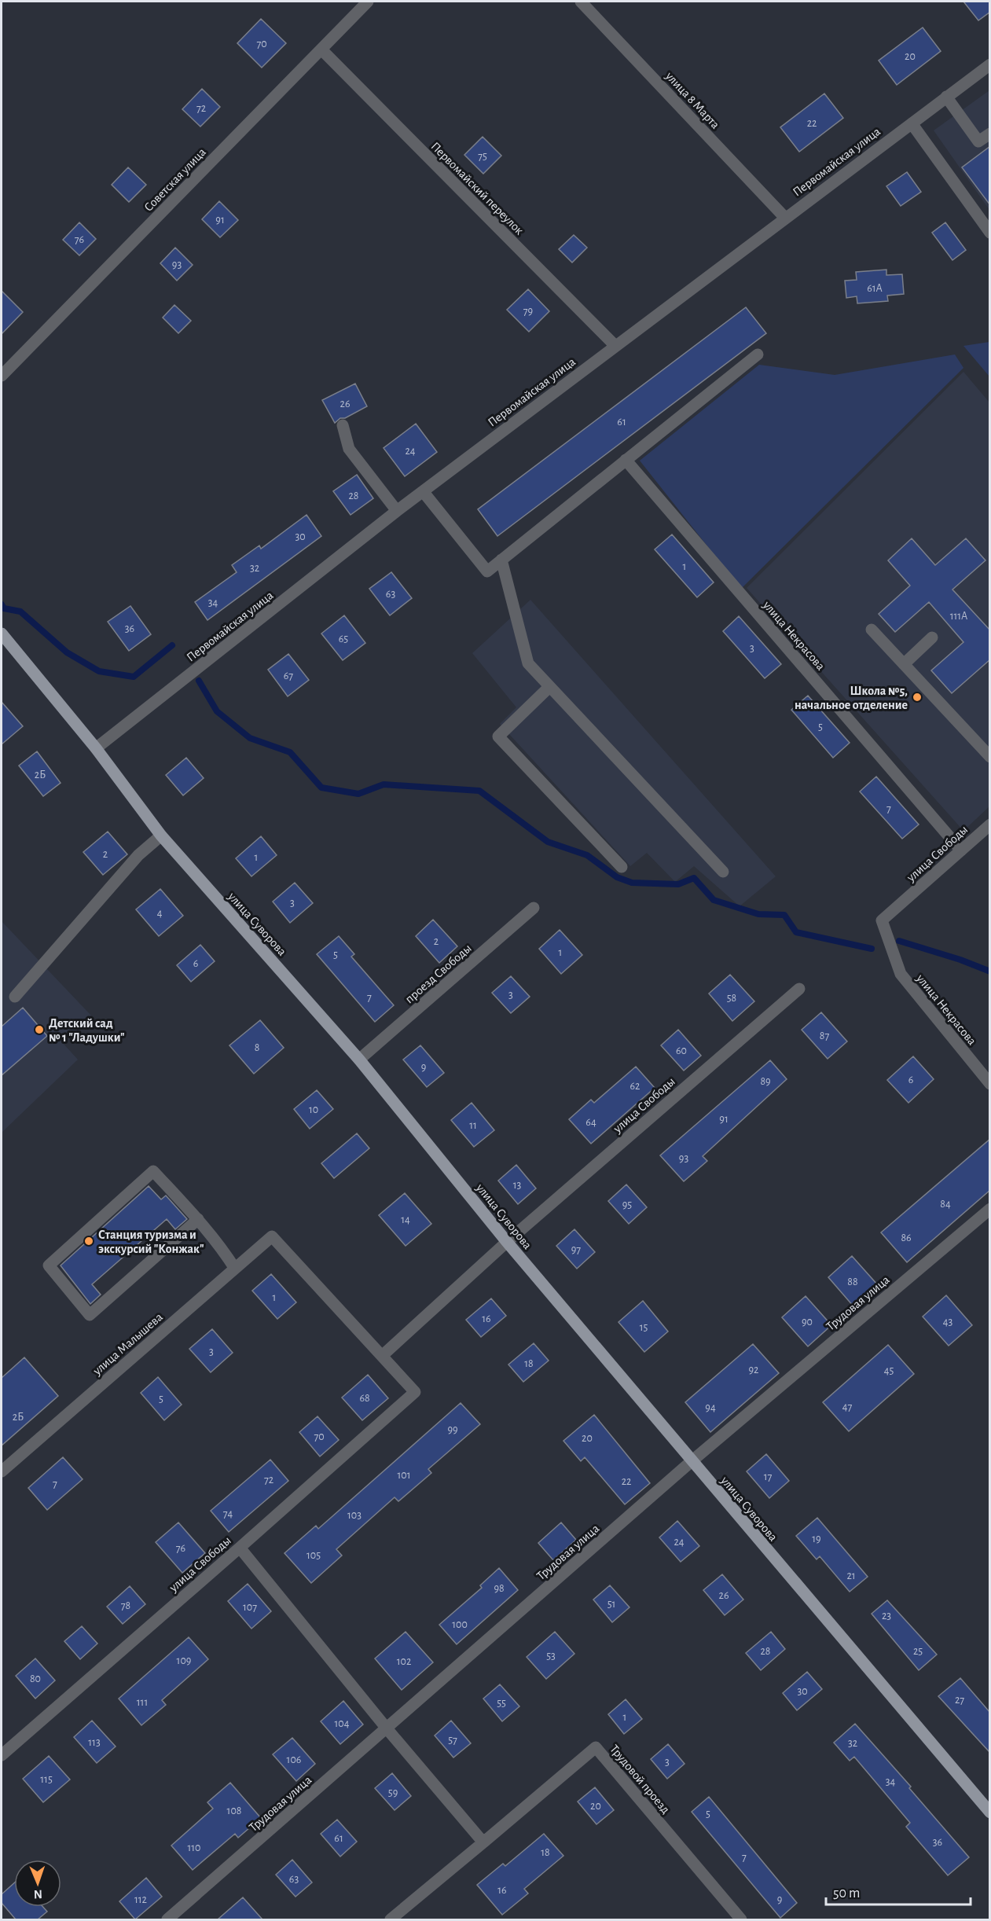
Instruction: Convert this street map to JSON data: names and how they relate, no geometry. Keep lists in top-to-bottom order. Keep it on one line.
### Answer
{"streets":{"main road":["улица Суворова"],"street":["улица 8 Марта","Первомайская улица","Советская улица","Первомайский переулок","улица Некрасова","улица Свободы","проезд Свободы","Трудовая улица","улица Малышева","Трудовой проезд"]},"crossings":[["улица 8 Марта","Первомайская улица"],["Первомайская улица","Первомайский переулок"],["Первомайская улица","улица Суворова"],["Советская улица","Первомайский переулок"],["улица Некрасова","улица Свободы"],["улица Свободы","улица Суворова"],["улица Свободы","улица Малышева"],["улица Суворова","проезд Свободы"],["улица Суворова","Трудовая улица"]],"places":["Школа №5, начальное отделение","Детский сад № 1 \"Ладушки\"","Станция туризма и экскурсий \"Конжак\""],"house_numbers":["70","20","72","22","75","91","76","93","61А","79","26","61","24","28","30","1","32","63","34","111А","36","65","3","67","5","2Б","7","2","1","3","4","2","1","5","6","3","7","58","87","8","60","9","6","89","62","10","91","64","11","93","13","84","95","14","86","97","88","1","16","90","43","15","3","18","92","45","68","5","47","94","2Б","99","70","20","101","17","72","22","7","74","103","19","24","76","105","21","98","26","51","78","107","23","100","28","25","53","109","102","80","30","27","111","55","1","104","57","113","32","106","3","115","34","59","20","108","5","61","36","110","18","7","63","16","112","9"],"scale_bar":"50 m","north":"bottom"}
